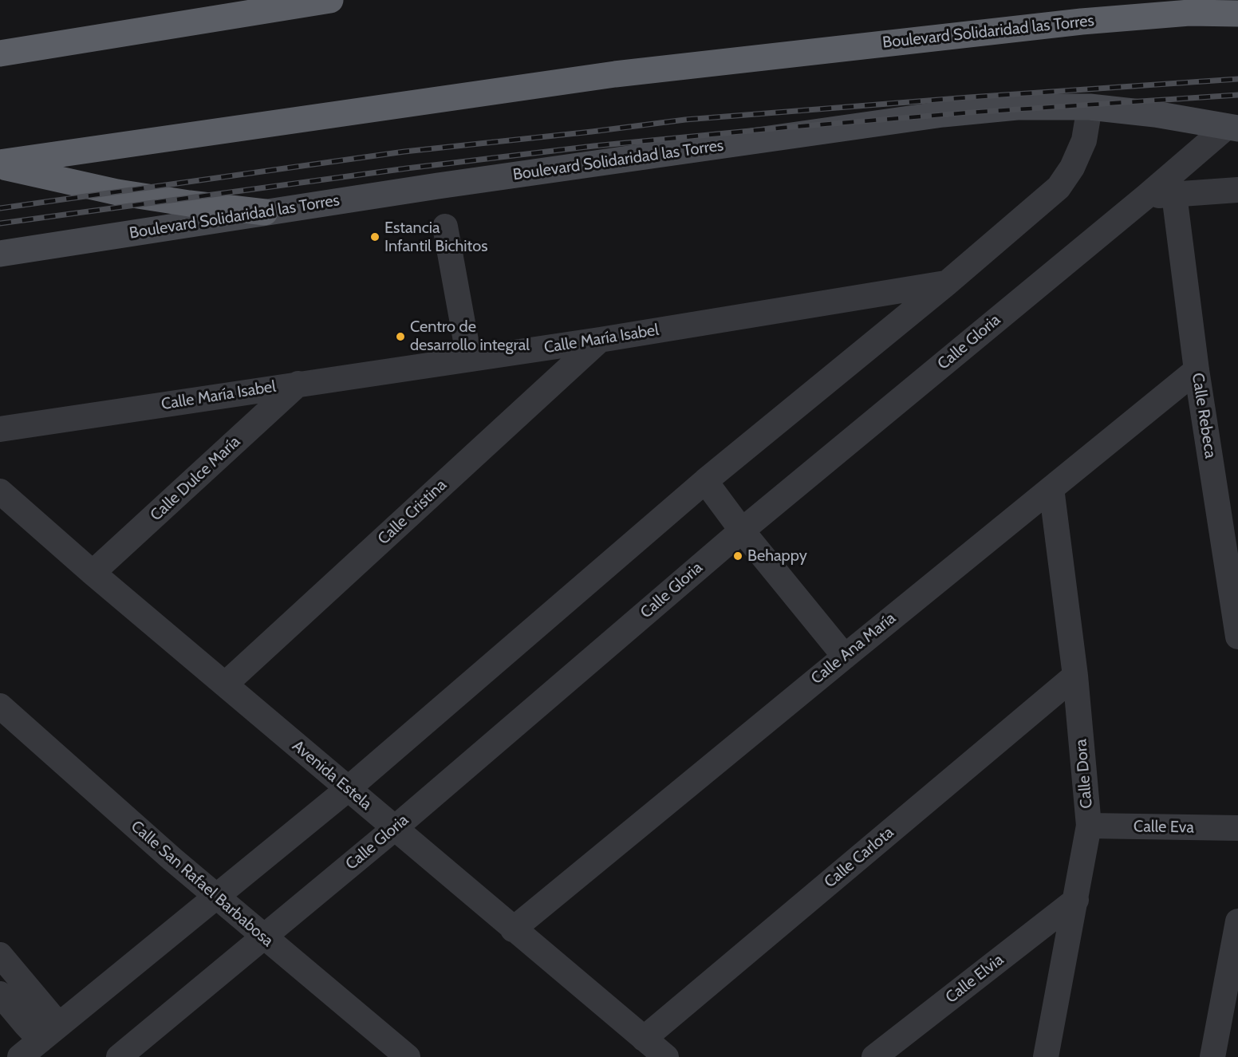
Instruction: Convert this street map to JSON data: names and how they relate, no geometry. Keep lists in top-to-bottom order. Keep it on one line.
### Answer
{"streets":{"highway":["Boulevard Solidaridad las Torres"],"street":["Calle María Isabel","Calle Gloria","Calle Rebeca","Calle Dulce María","Calle Cristina","Calle Ana María","Calle Dora","Avenida Estela","Calle Eva","Calle Carlota","Calle San Rafael Barbabosa","Calle Elvia"]},"crossings":[["Boulevard Solidaridad las Torres","Calle Gloria"],["Calle María Isabel","Calle Dulce María"],["Calle María Isabel","Calle Cristina"],["Calle Gloria","Avenida Estela"],["Calle Gloria","Calle San Rafael Barbabosa"],["Calle Rebeca","Calle Ana María"],["Calle Dulce María","Avenida Estela"],["Calle Cristina","Avenida Estela"],["Calle Ana María","Calle Dora"],["Calle Ana María","Avenida Estela"],["Calle Dora","Calle Eva"],["Calle Dora","Calle Carlota"],["Calle Dora","Calle Elvia"],["Avenida Estela","Calle Carlota"]],"places":["Estancia Infantil Bichitos","Centro de desarrollo integral","Behappy"]}
